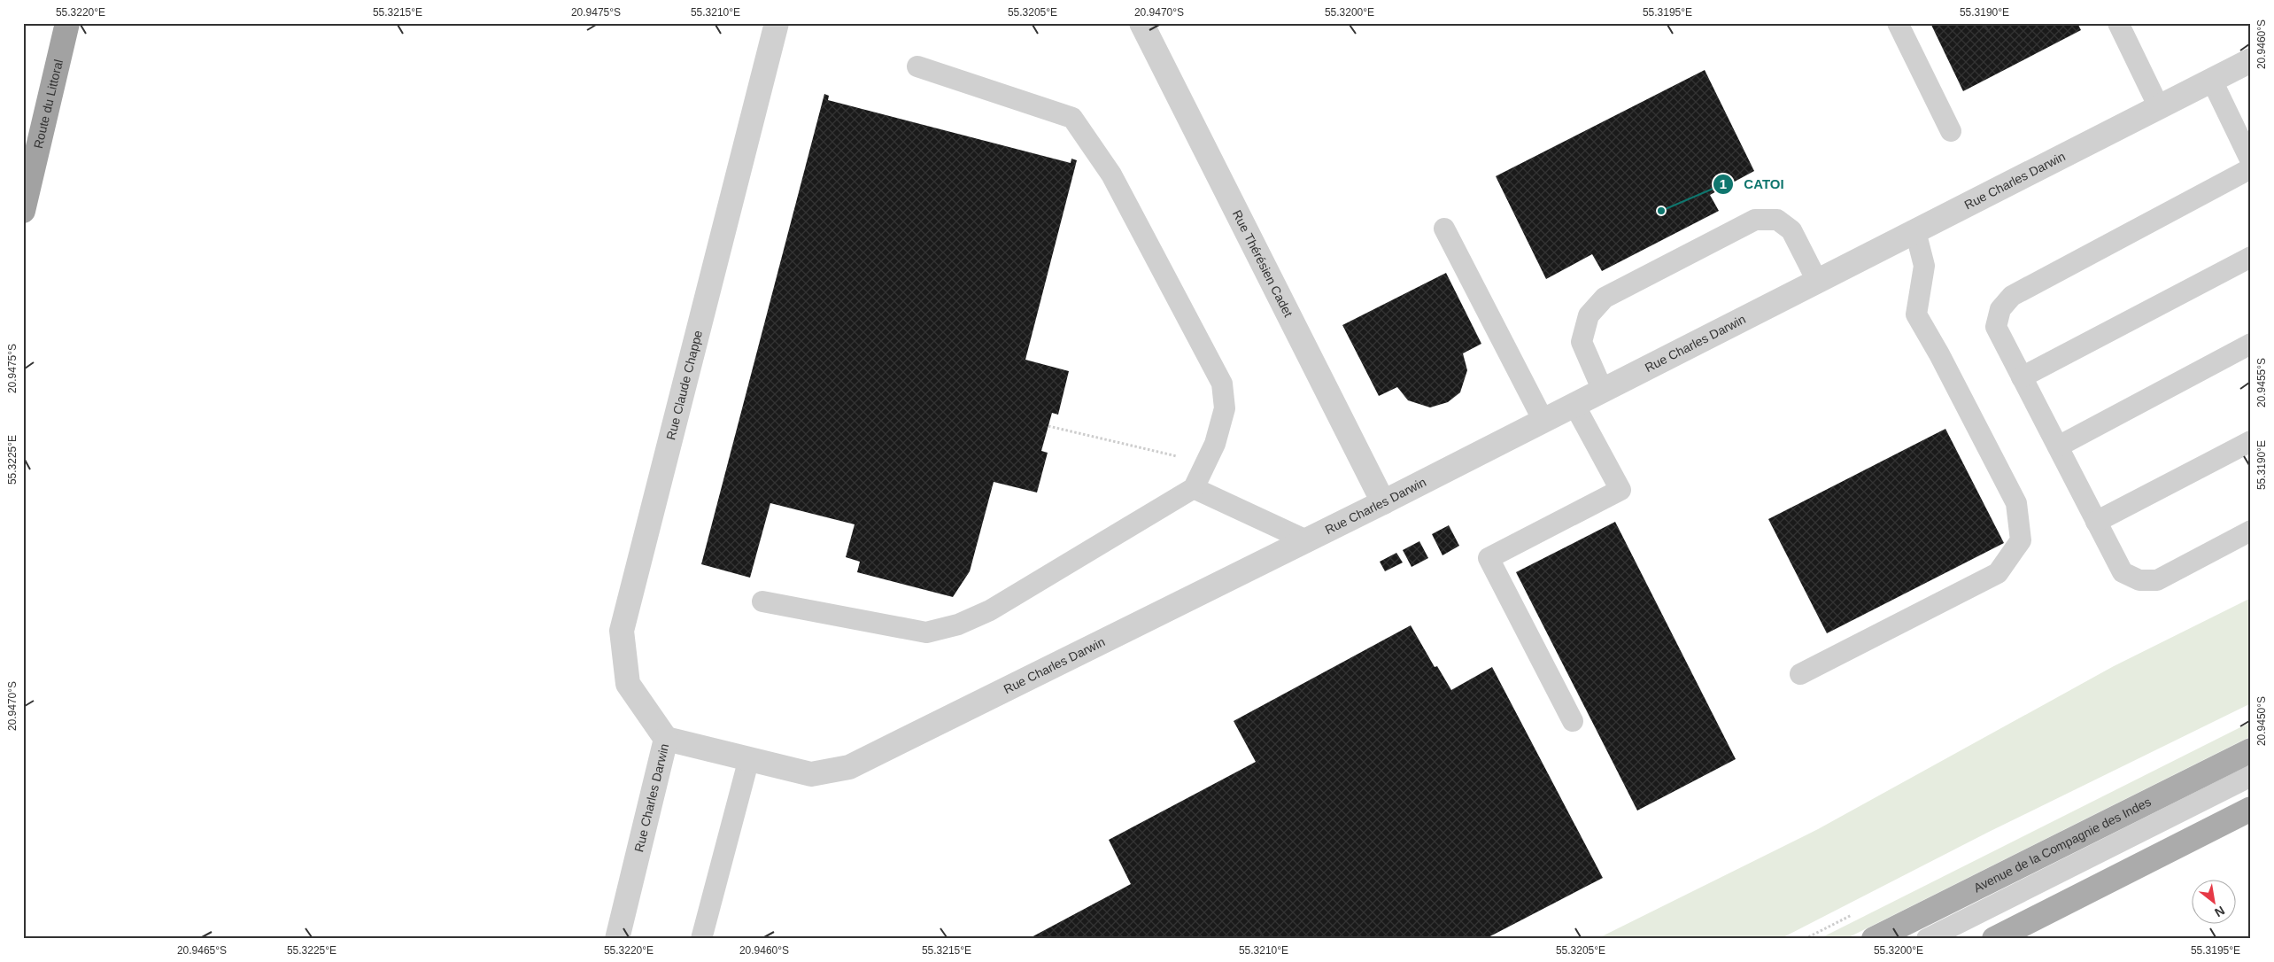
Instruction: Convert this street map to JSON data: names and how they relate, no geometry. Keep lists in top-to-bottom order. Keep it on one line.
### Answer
{"streets":{"highway":["Route du Littoral"],"main road":["Avenue de la Compagnie des Indes"],"street":["Rue Charles Darwin","Rue Thérésien Cadet","Rue Claude Chappe"]},"crossings":[["Rue Charles Darwin","Rue Thérésien Cadet"],["Rue Charles Darwin","Rue Claude Chappe"]],"places":["CATOI"],"north":"bottom right","coordinates":["55.3220°E","55.3215°E","20.9475°S","55.3210°E","55.3205°E","20.9470°S","55.3200°E","55.3195°E","55.3190°E","20.9460°S","20.9455°S","55.3225°E","20.9450°S","20.9465°S"]}
